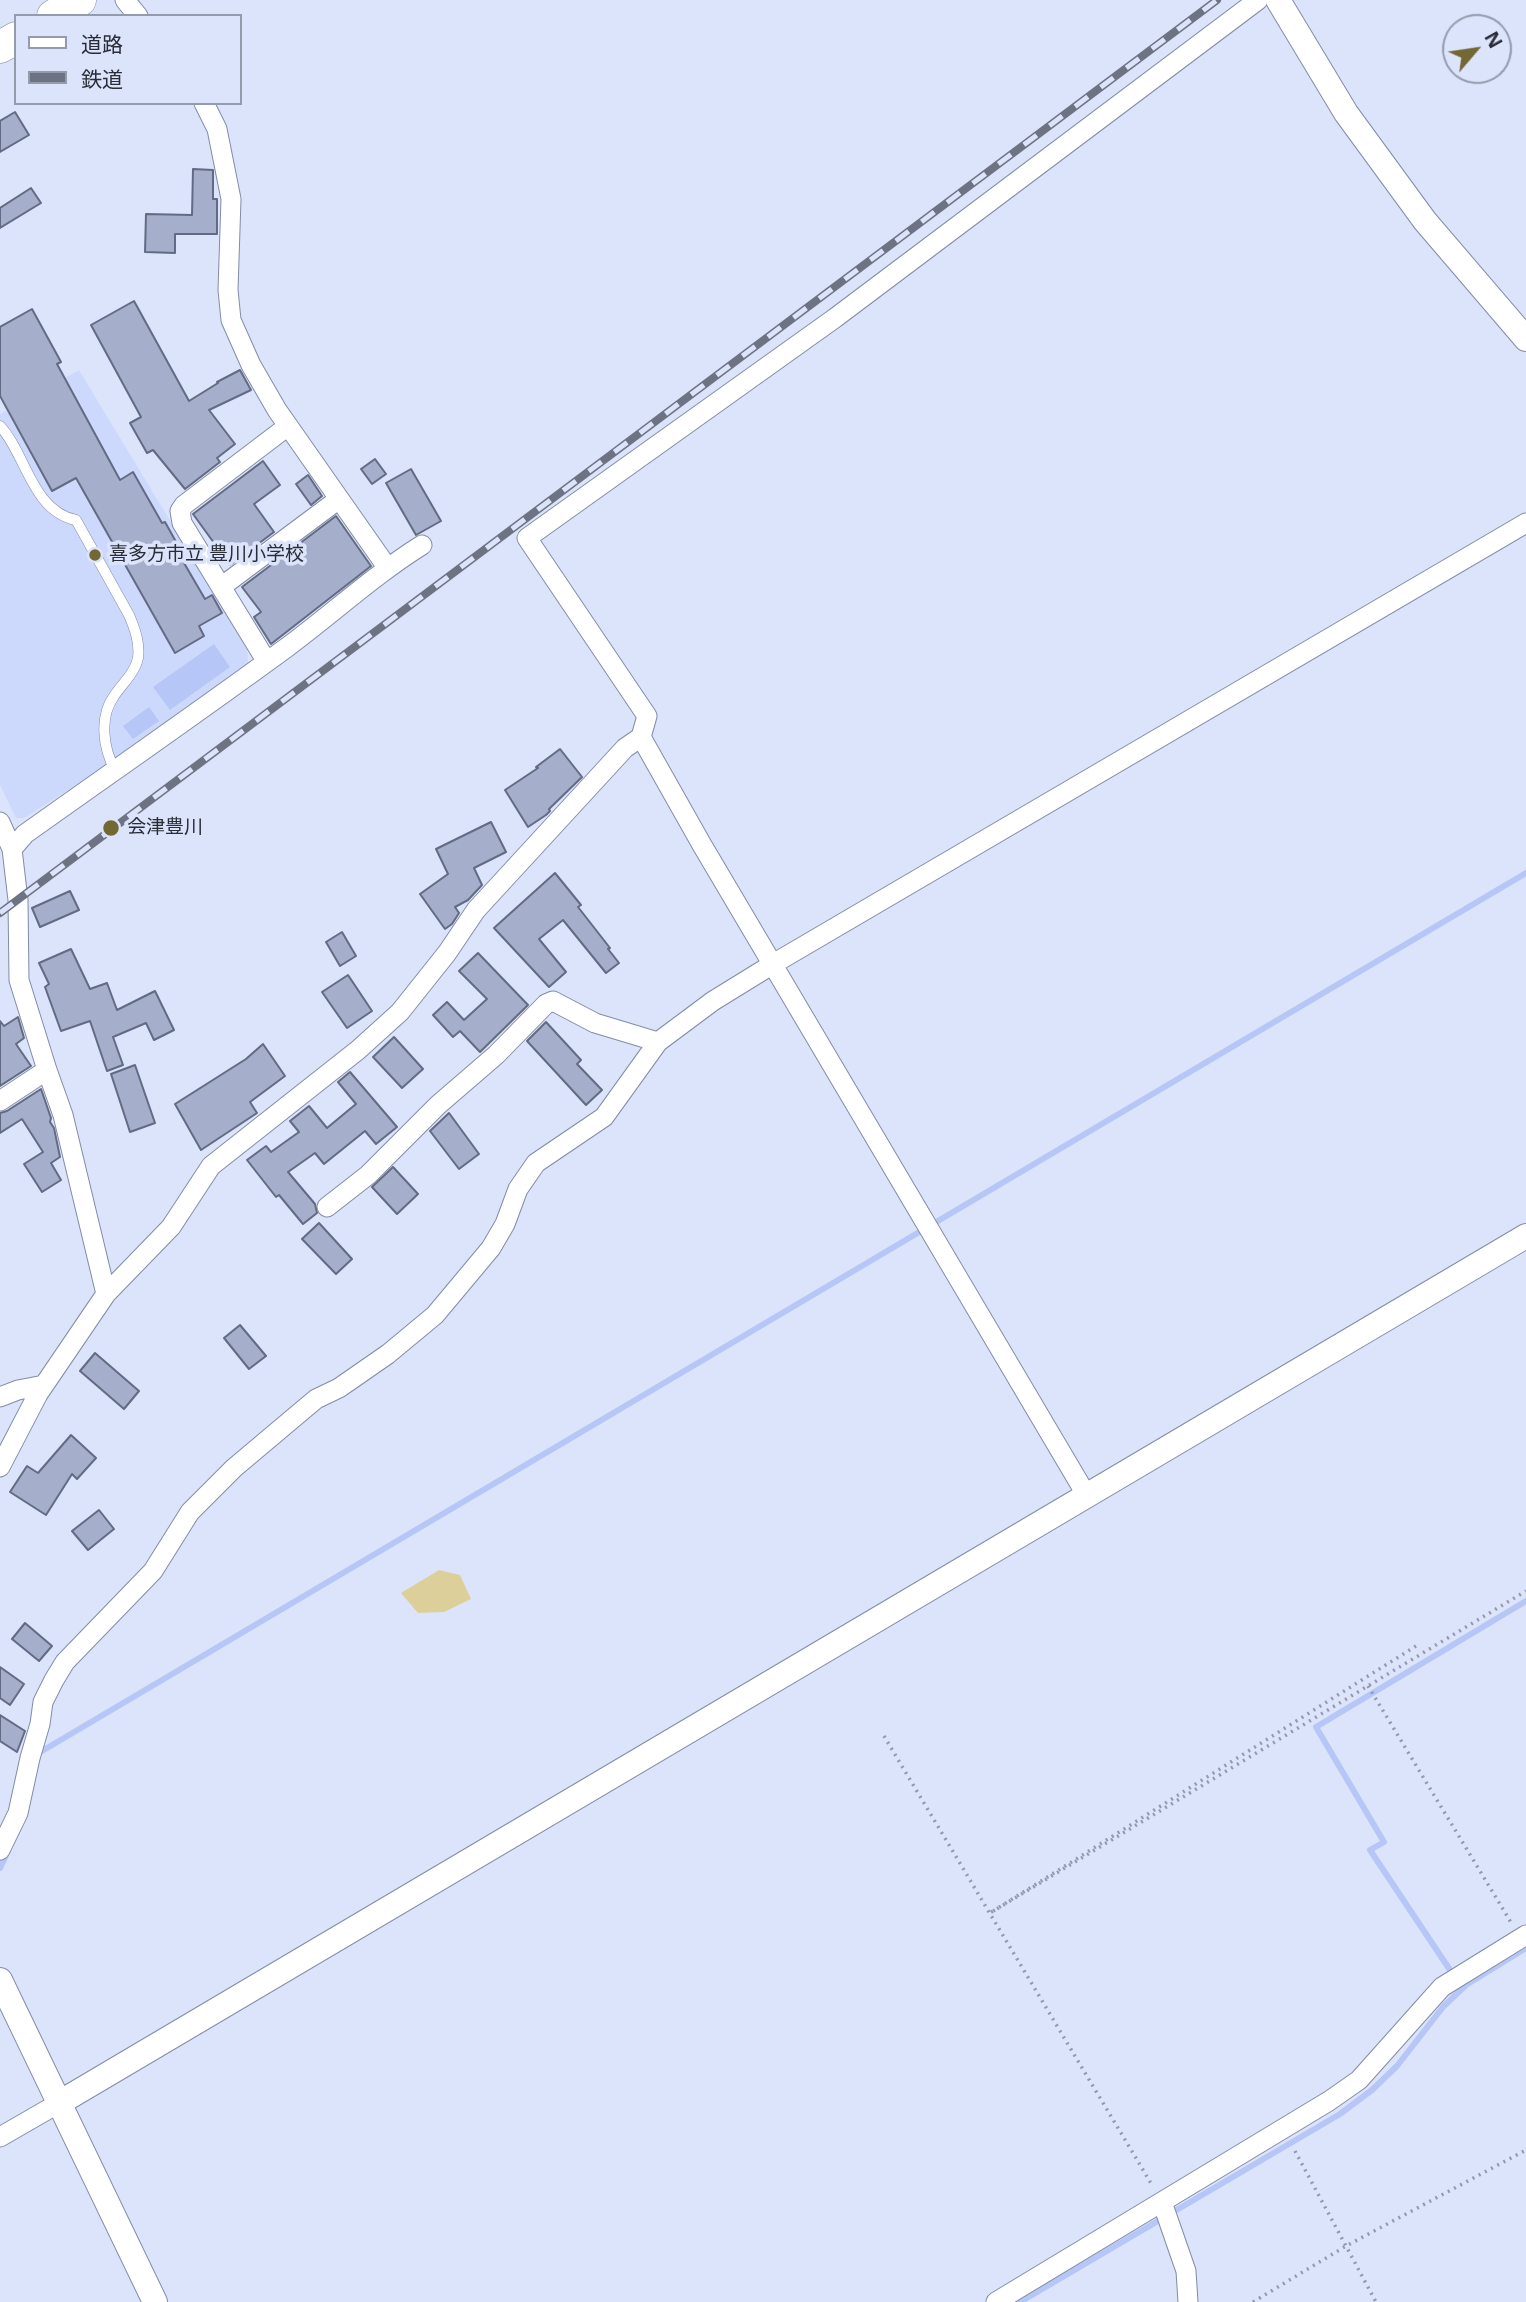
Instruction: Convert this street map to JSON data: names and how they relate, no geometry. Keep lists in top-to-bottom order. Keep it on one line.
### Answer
{"places":["喜多方市立 豊川小学校","会津豊川"],"legend":["道路","鉄道"],"north":"top right"}
